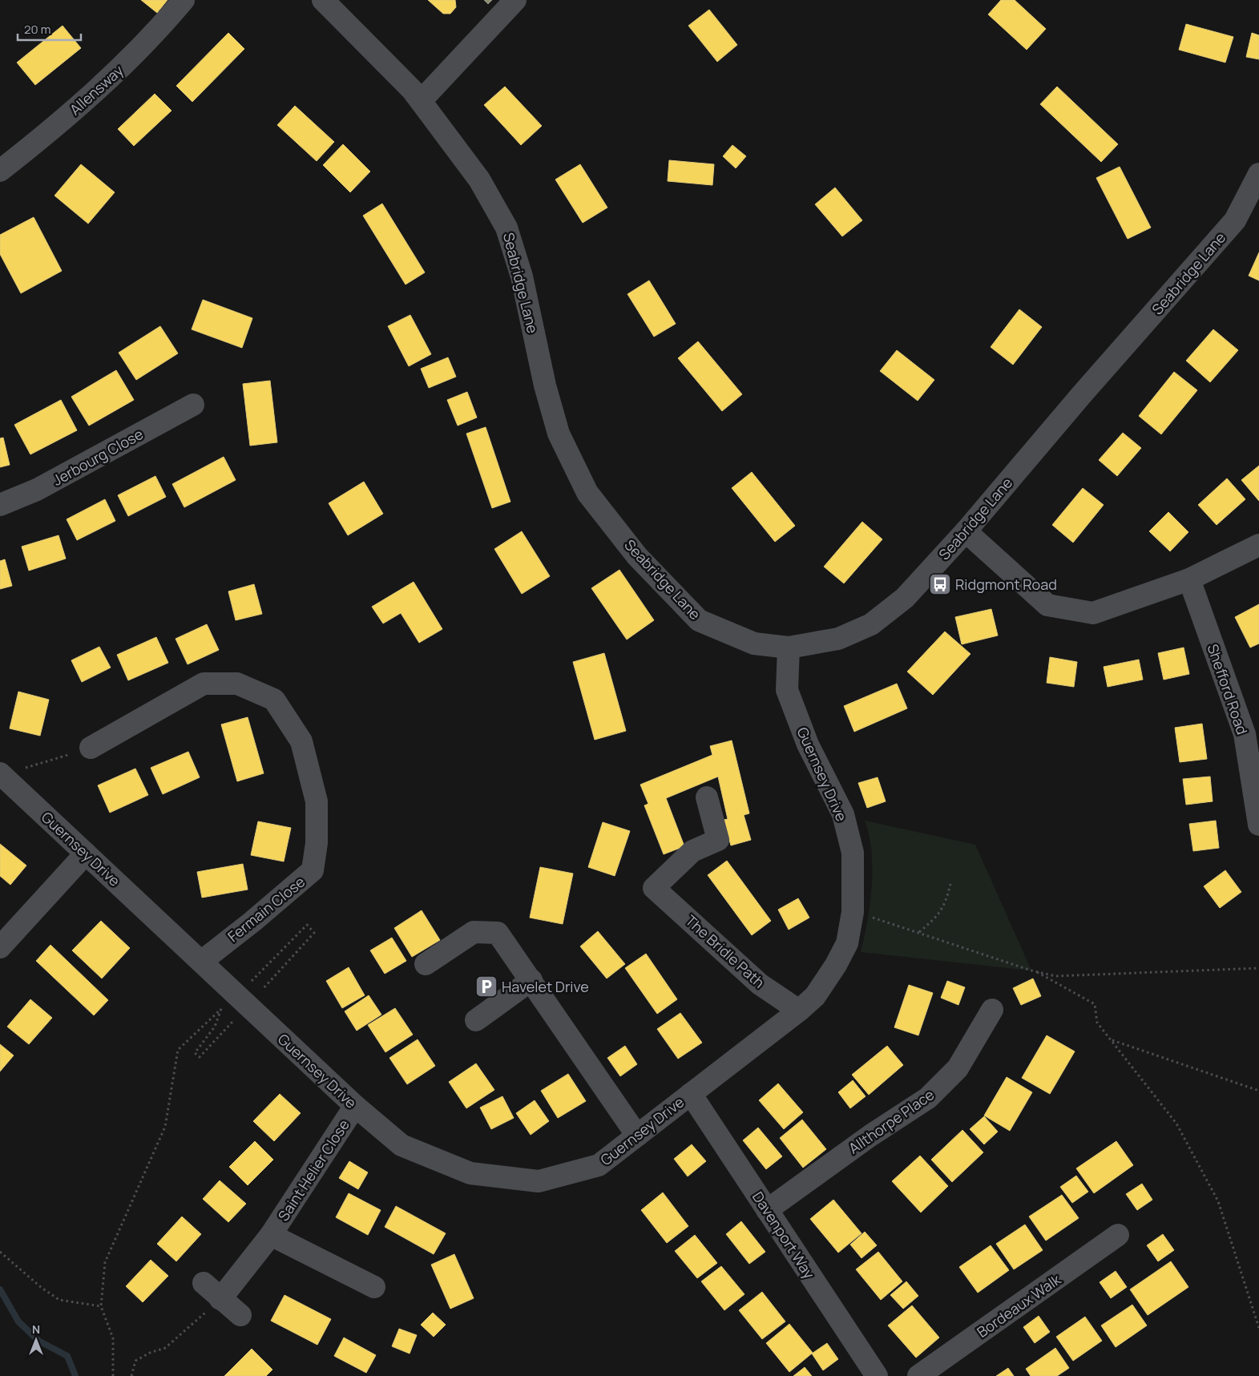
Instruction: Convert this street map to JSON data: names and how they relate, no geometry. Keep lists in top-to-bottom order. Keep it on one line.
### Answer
{"streets":{"street":["Allensway","Seabridge Lane","Jerbourg Close","Shefford Road","Guernsey Drive","Fermain Close","The Bridle Path","Allthorpe Place","Saint Helier Close","Davenport Way","Bordeaux Walk"]},"crossings":[["Seabridge Lane","Guernsey Drive"],["Guernsey Drive","Fermain Close"],["Guernsey Drive","The Bridle Path"],["Guernsey Drive","Saint Helier Close"],["Guernsey Drive","Davenport Way"],["Allthorpe Place","Davenport Way"]],"places":{"bus stop":["Ridgmont Road"],"parking":["Havelet Drive"]},"scale_bar":"20 m","north":"top"}
